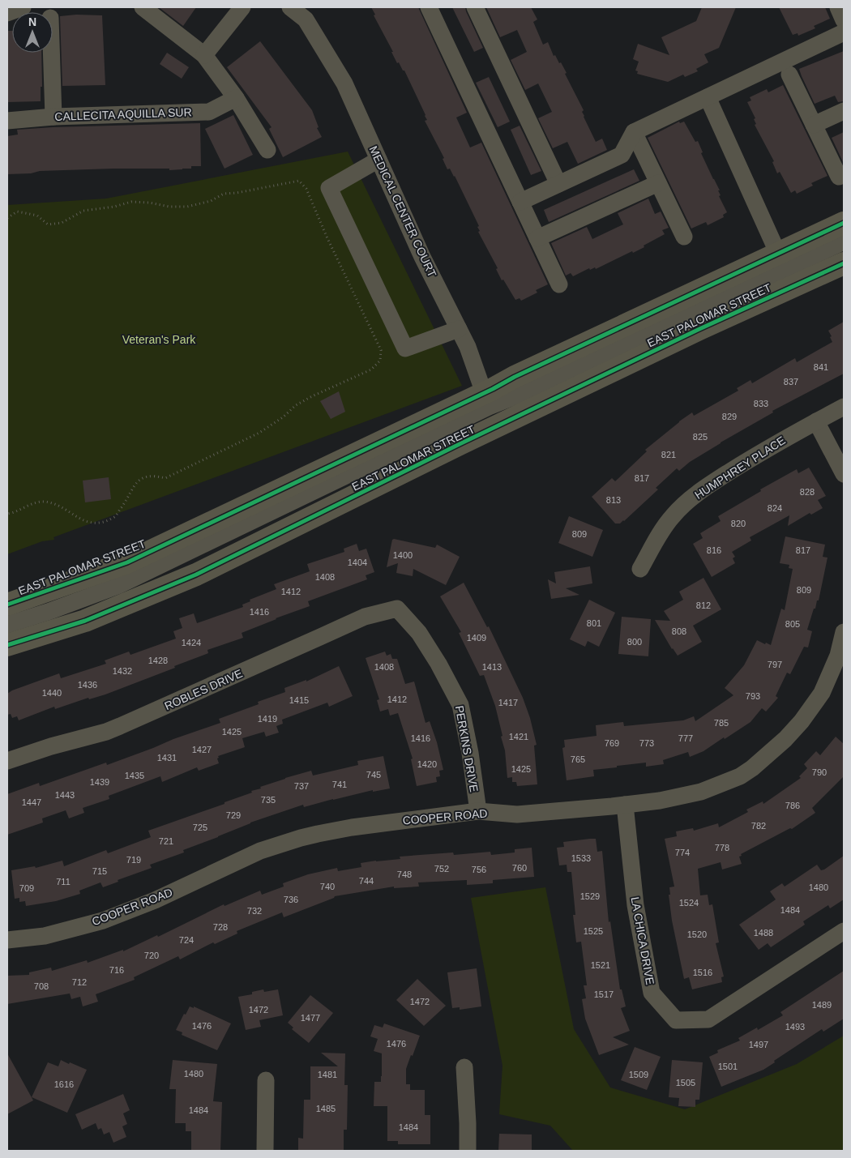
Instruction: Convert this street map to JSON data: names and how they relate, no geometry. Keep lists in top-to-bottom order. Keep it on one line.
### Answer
{"streets":{"main road":["EAST PALOMAR STREET"],"street":["CALLECITA AQUILLA SUR","MEDICAL CENTER COURT","HUMPHREY PLACE","ROBLES DRIVE","PERKINS DRIVE","COOPER ROAD","LA CHICA DRIVE"]},"crossings":[["MEDICAL CENTER COURT","EAST PALOMAR STREET"],["ROBLES DRIVE","PERKINS DRIVE"],["PERKINS DRIVE","COOPER ROAD"],["COOPER ROAD","LA CHICA DRIVE"]],"parks":["Veteran's Park"],"house_numbers":["841","837","833","829","825","821","817","828","813","824","820","809","816","817","1400","1404","1408","809","1412","812","1416","801","805","808","1409","800","1424","1428","797","1408","1413","1432","1436","1440","793","1412","1415","1417","1419","785","1425","1421","1416","777","769","773","1427","1431","765","1420","1425","790","745","1435","1439","741","737","1443","735","1447","786","729","782","725","721","778","774","1533","719","760","752","756","715","748","744","711","740","1480","709","1529","736","1524","1484","732","728","1525","1488","1520","724","720","1521","716","1516","712","708","1517","1472","1489","1472","1477","1476","1493","1476","1497","1501","1480","1481","1509","1505","1616","1485","1484","1484"],"north":"top"}
